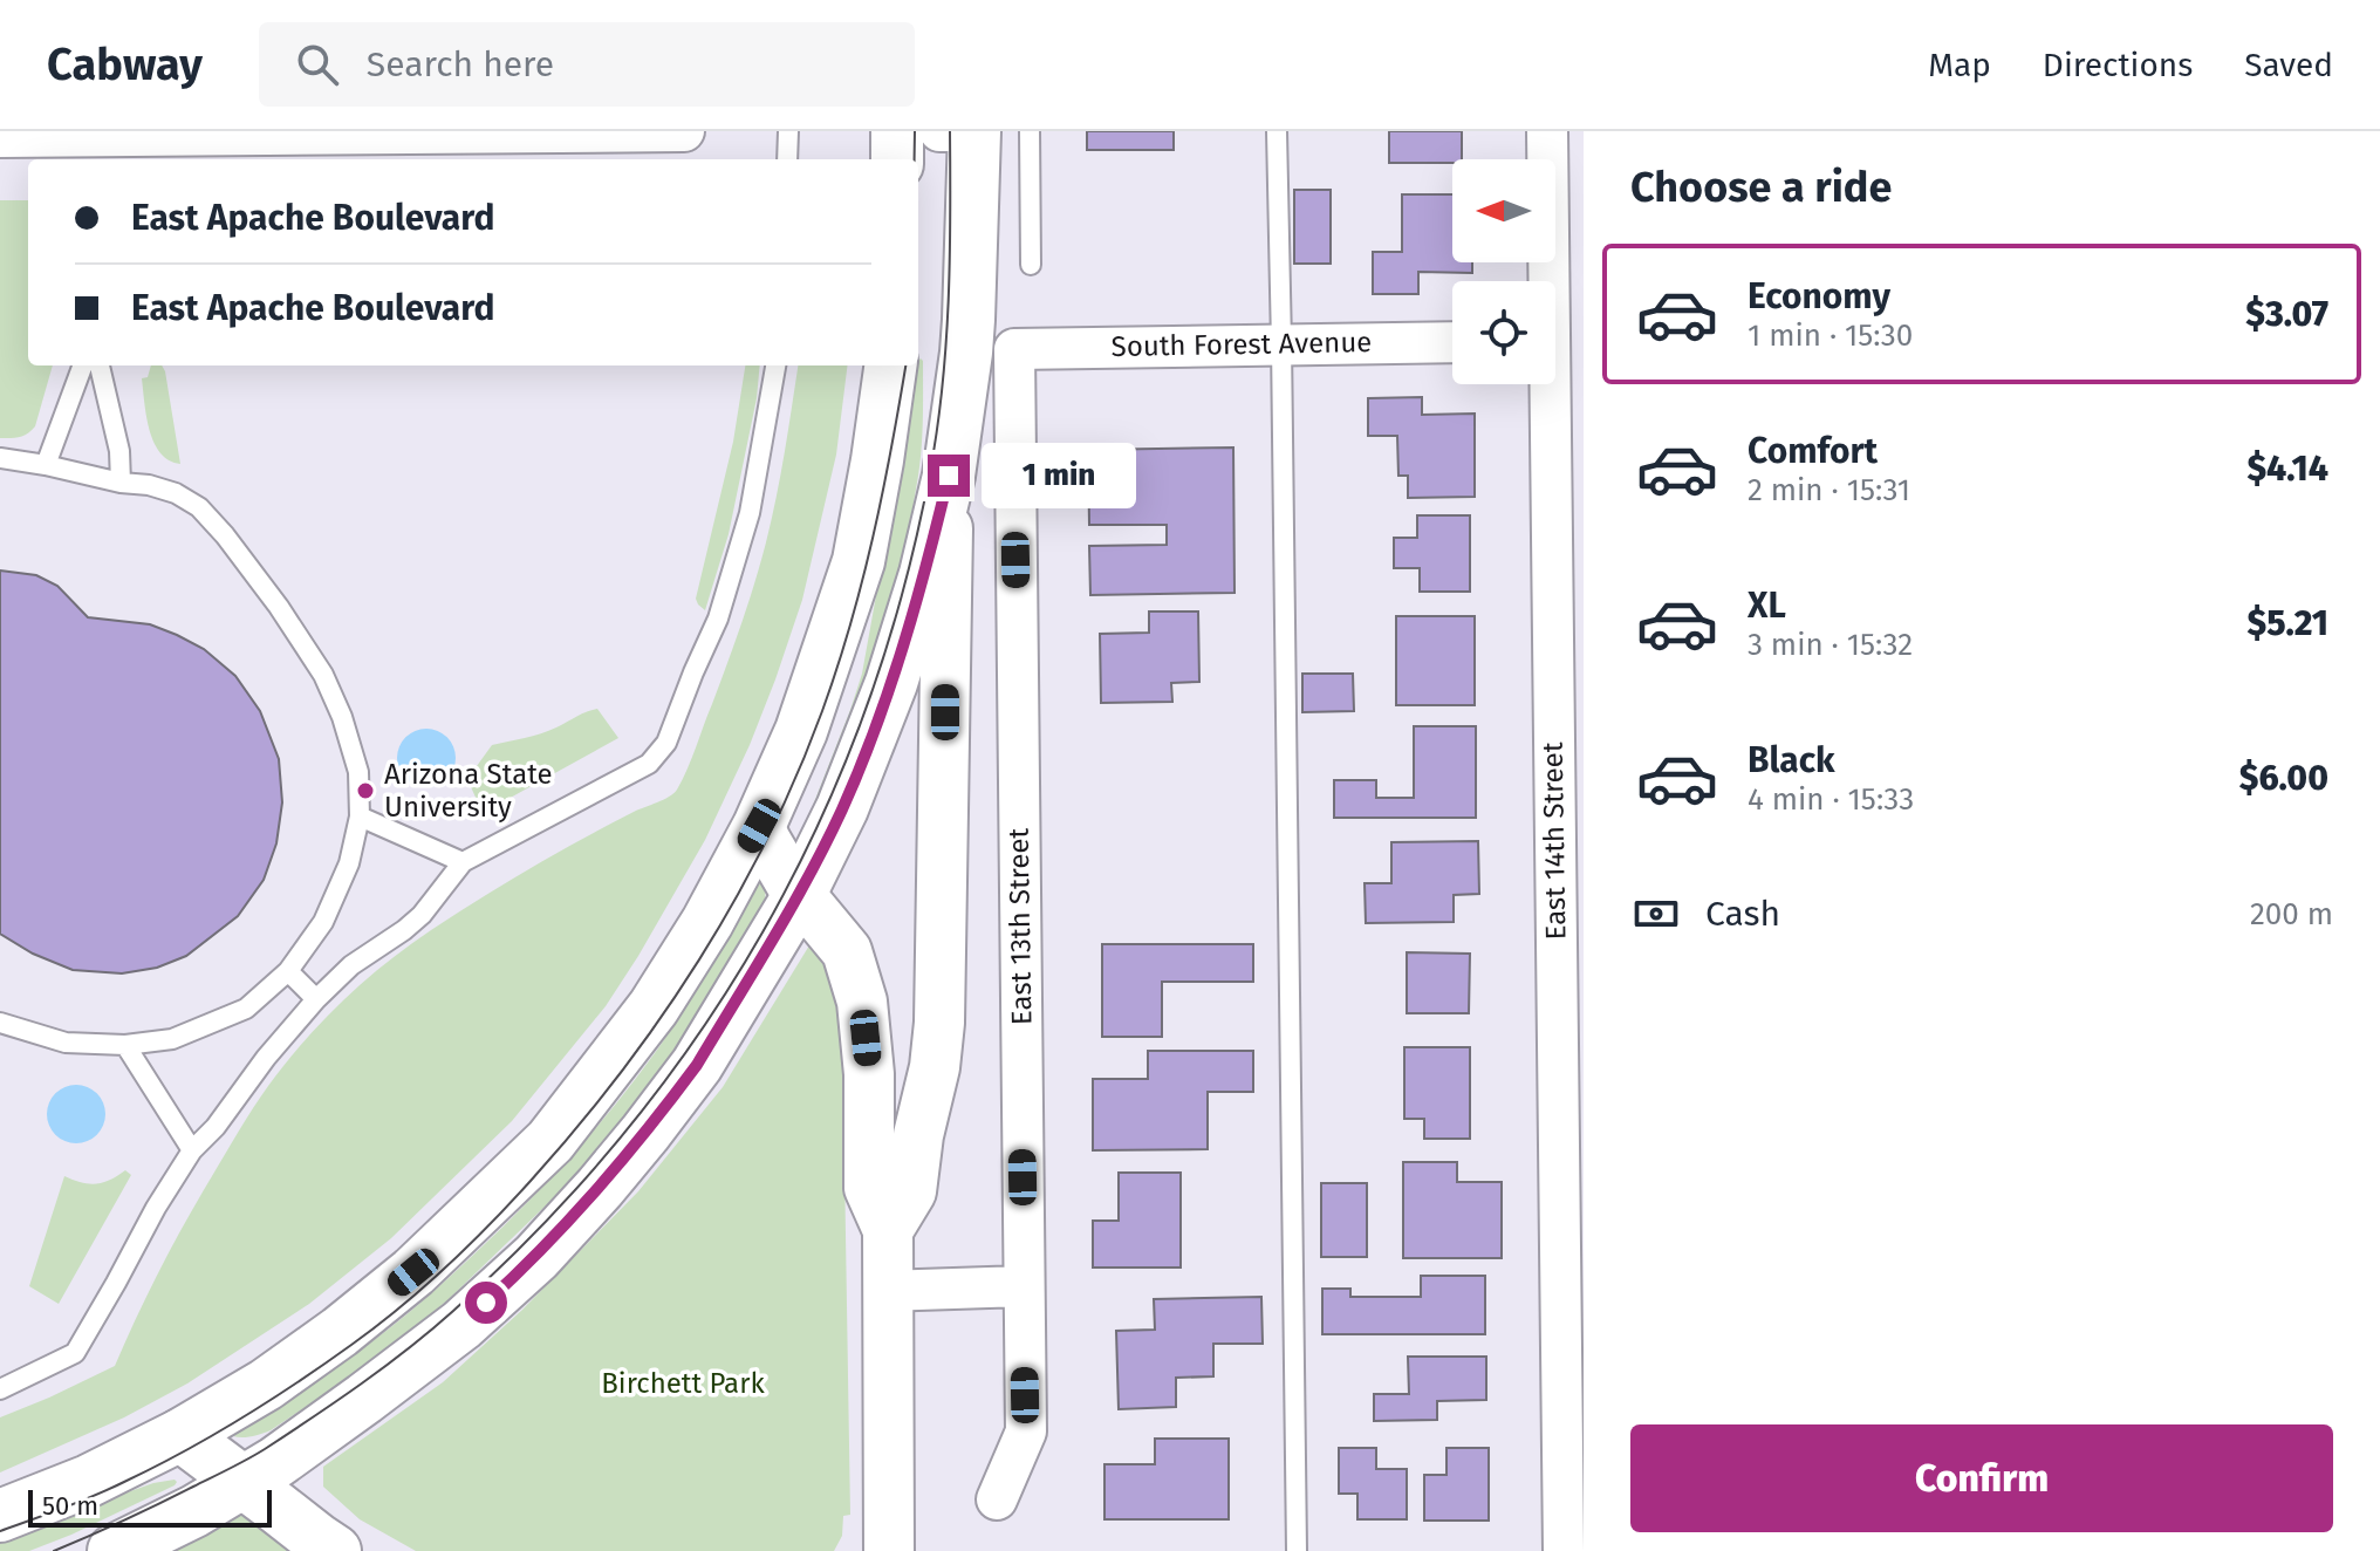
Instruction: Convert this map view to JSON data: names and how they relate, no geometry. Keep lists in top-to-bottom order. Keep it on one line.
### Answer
{"streets":{"street":["South Forest Avenue","East 14th Street","East 13th Street"]},"crossings":[["South Forest Avenue","East 13th Street"]],"parks":["Birchett Park"],"places":["Arizona State University"],"scale_bar":"50 m","north":"left","page":{"header":"Cabway","search":"Search here","nav":["Map","Directions","Saved"],"heading":"Choose a ride","banner":["East Apache Boulevard","East Apache Boulevard"],"list":[{"name":"Economy","note":"1 min · 15:30","value":"$3.07"},{"name":"Comfort","note":"2 min · 15:31","value":"$4.14"},{"name":"XL","note":"3 min · 15:32","value":"$5.21"},{"name":"Black","note":"4 min · 15:33","value":"$6.00"}],"bubble":"1 min","pay":["Cash","200 m"],"buttons":"Confirm","scale":"50 m"}}
